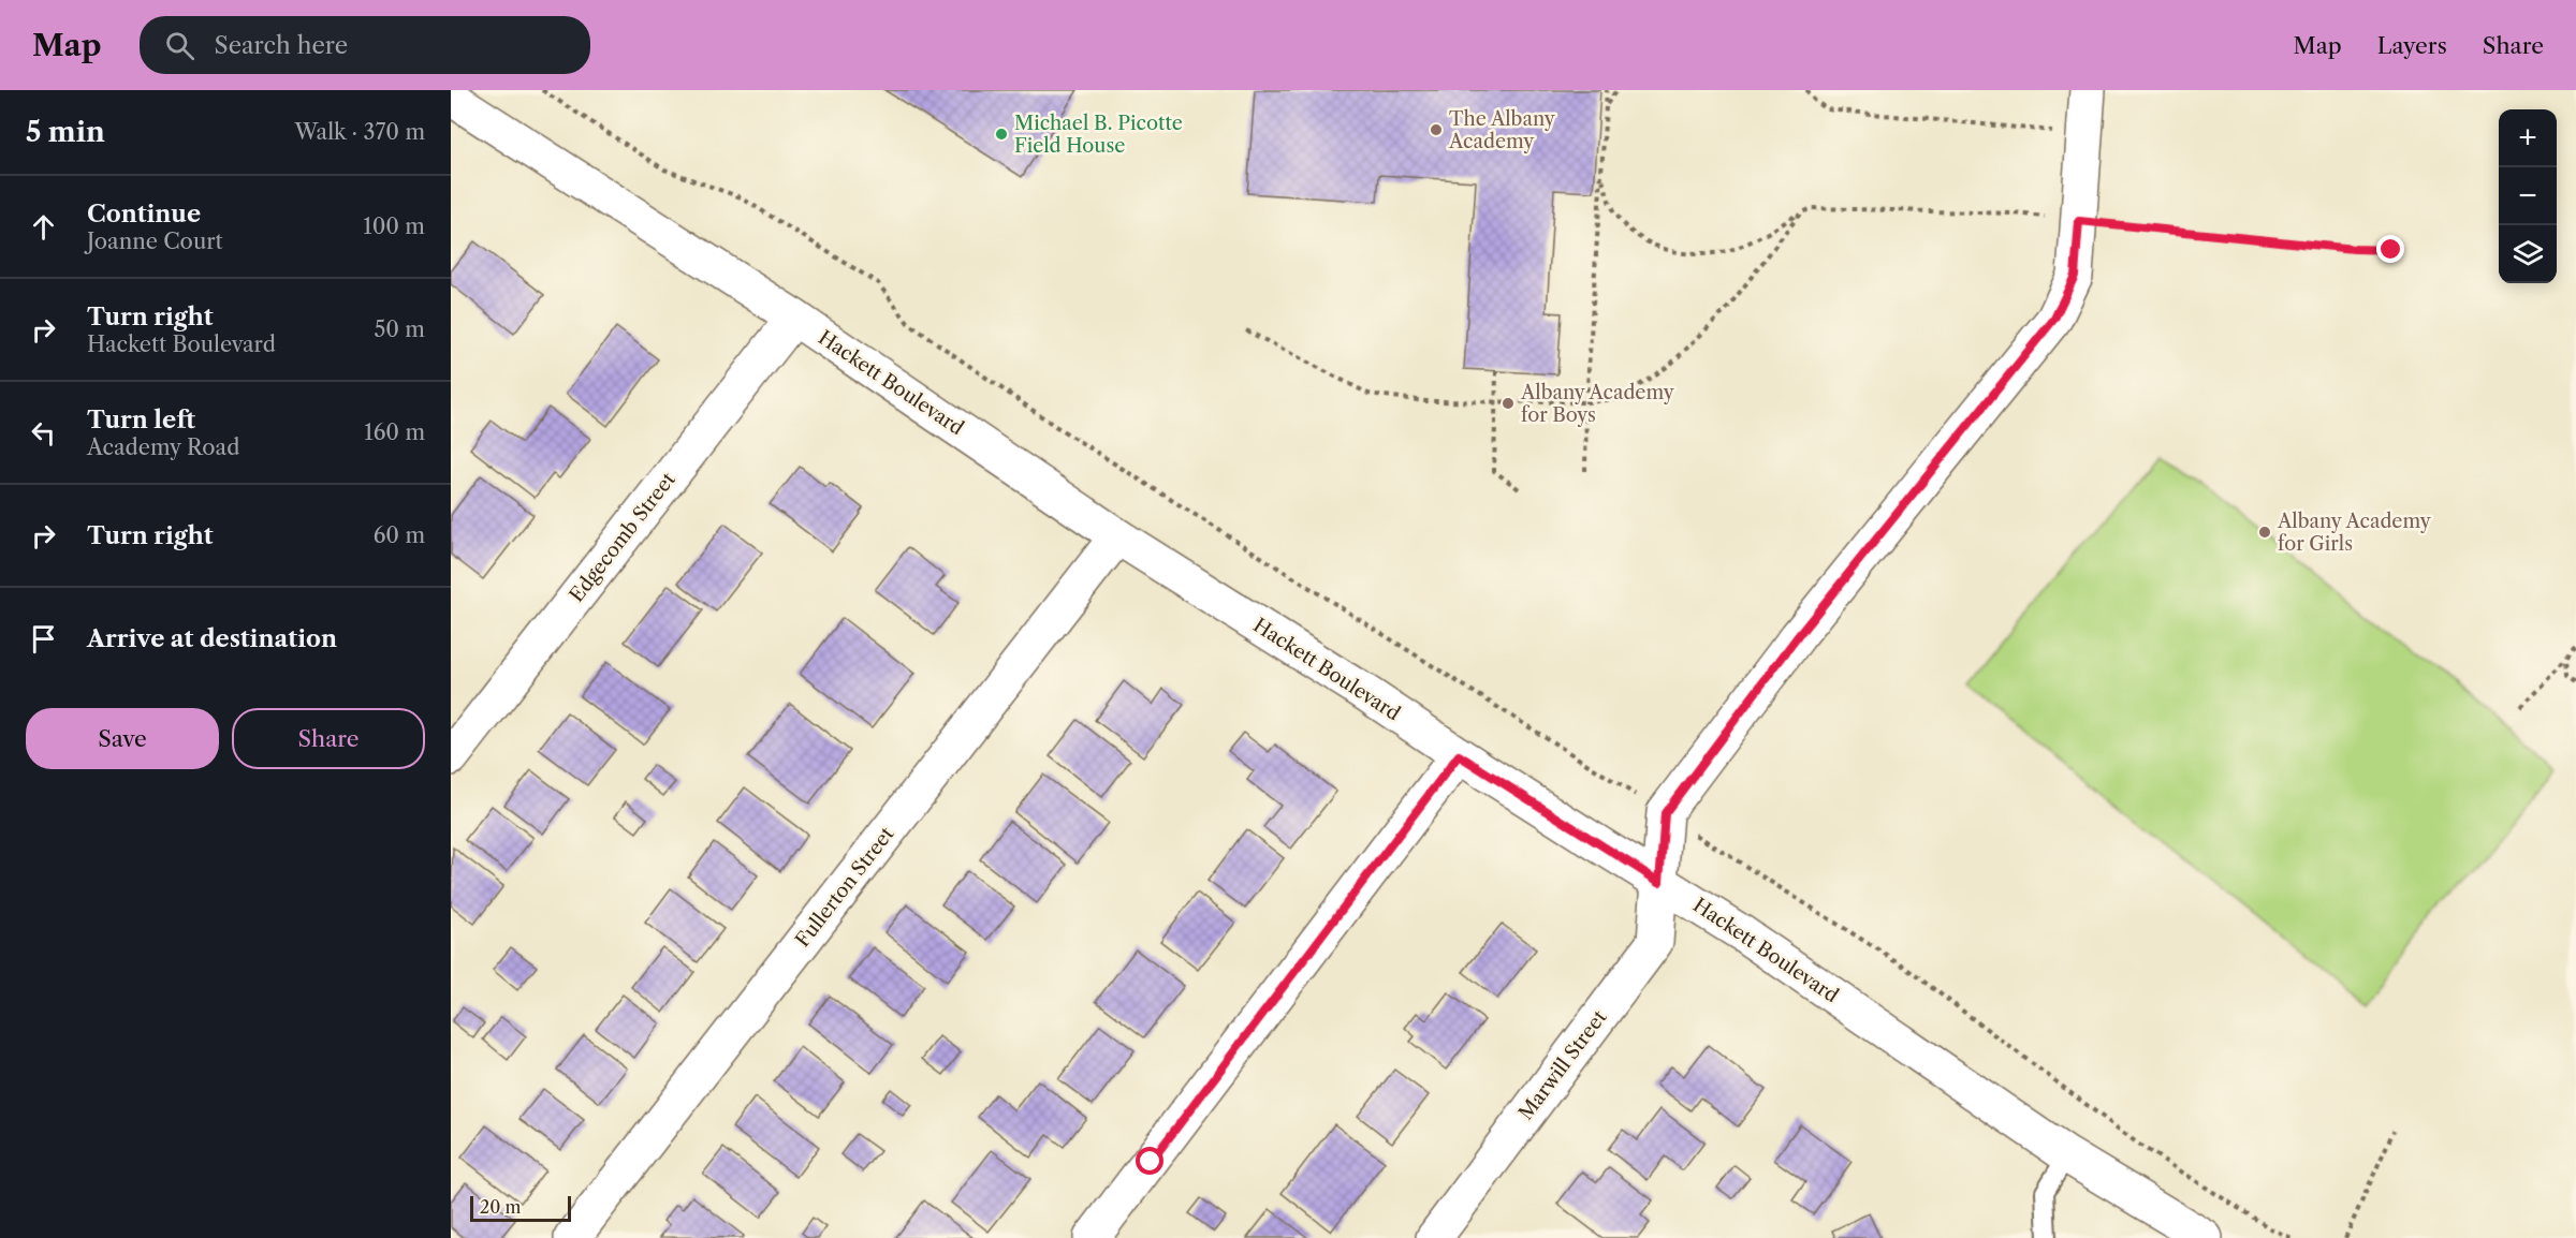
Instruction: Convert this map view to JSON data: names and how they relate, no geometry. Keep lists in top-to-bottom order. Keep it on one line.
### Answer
{"streets":{"street":["Hackett Boulevard","Edgecomb Street","Fullerton Street","Marwill Street"]},"crossings":[["Hackett Boulevard","Edgecomb Street"],["Hackett Boulevard","Fullerton Street"],["Hackett Boulevard","Marwill Street"]],"places":["The Albany Academy","Michael B. Picotte Field House","Albany Academy for Boys","Albany Academy for Girls"],"scale_bar":"20 m","page":{"header":"Map","search":"Search here","nav":["Map","Layers","Share"],"heading":["5 min","Walk · 370 m"],"map_buttons":["+","−"],"list":[["Continue","Joanne Court","100 m"],["Turn right","Hackett Boulevard","50 m"],["Turn left","Academy Road","160 m"],["Turn right","60 m"],"Arrive at destination"],"buttons":["Save","Share"],"scale":"20 m"}}
